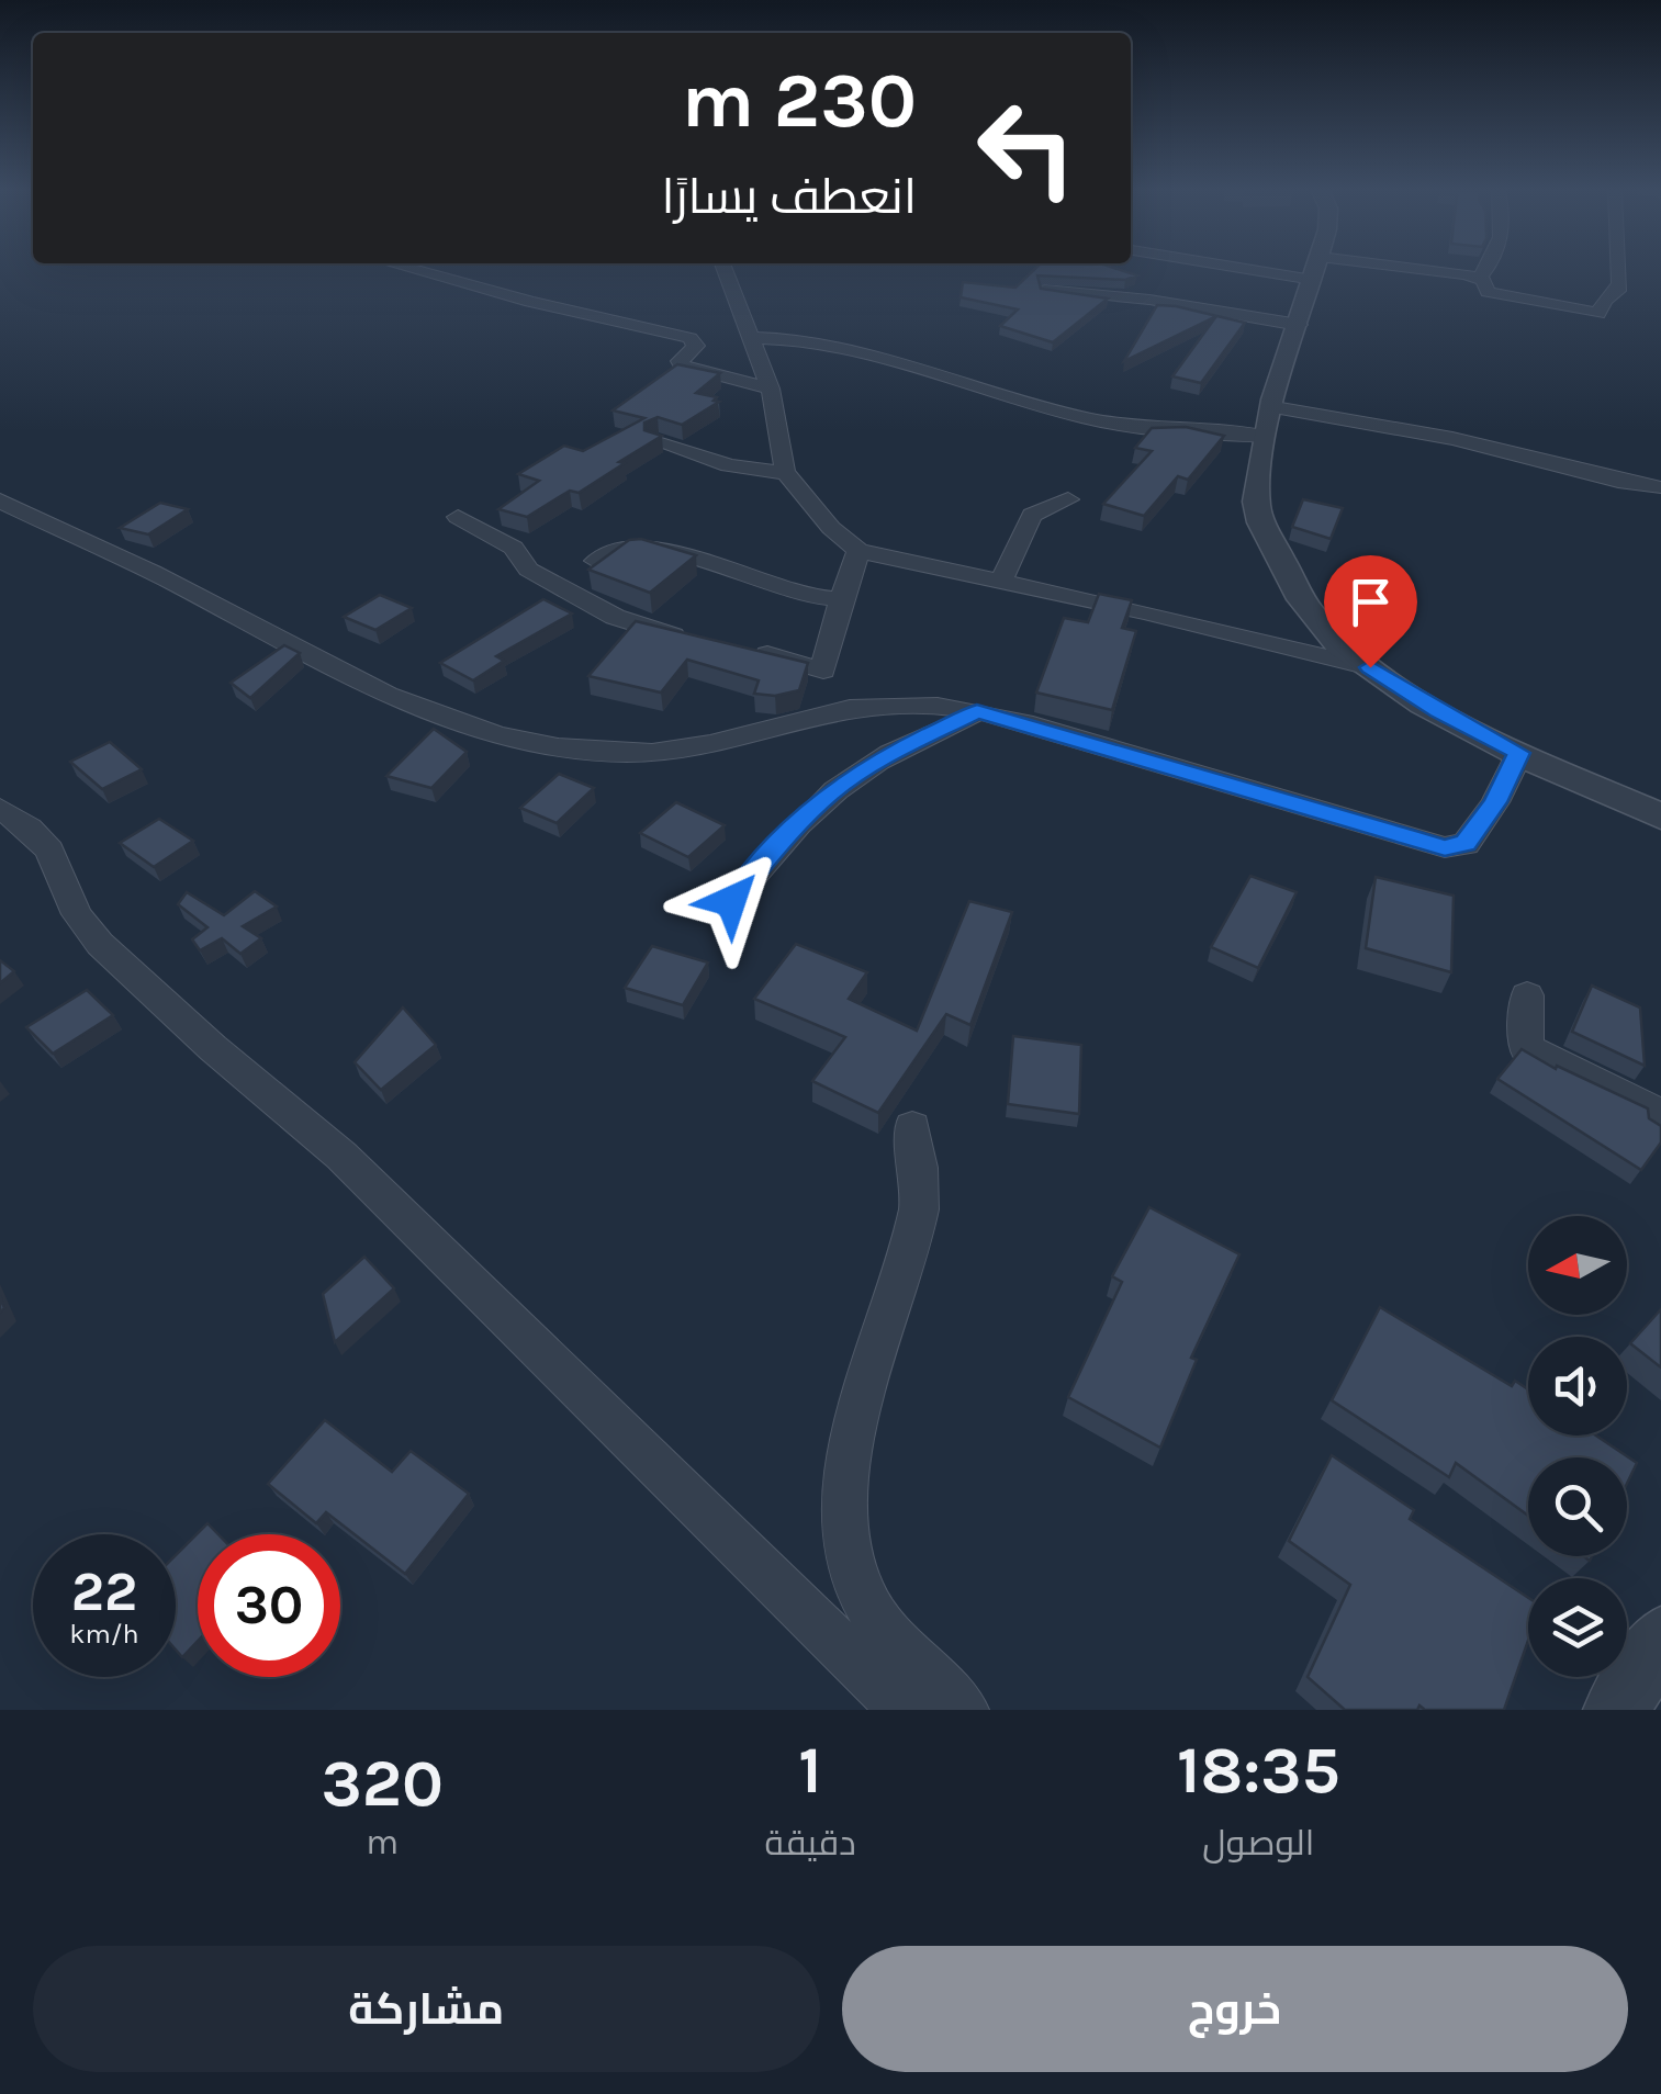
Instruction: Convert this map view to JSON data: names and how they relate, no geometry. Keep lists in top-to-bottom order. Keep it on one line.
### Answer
{"north":"left","page":{"turn":["230 m","انعطف يسارًا"],"speed":"22 km/h","limit":"30","eta":["18:35","الوصول","1","دقيقة","320","m"],"buttons":["خروج","مشاركة"]}}
